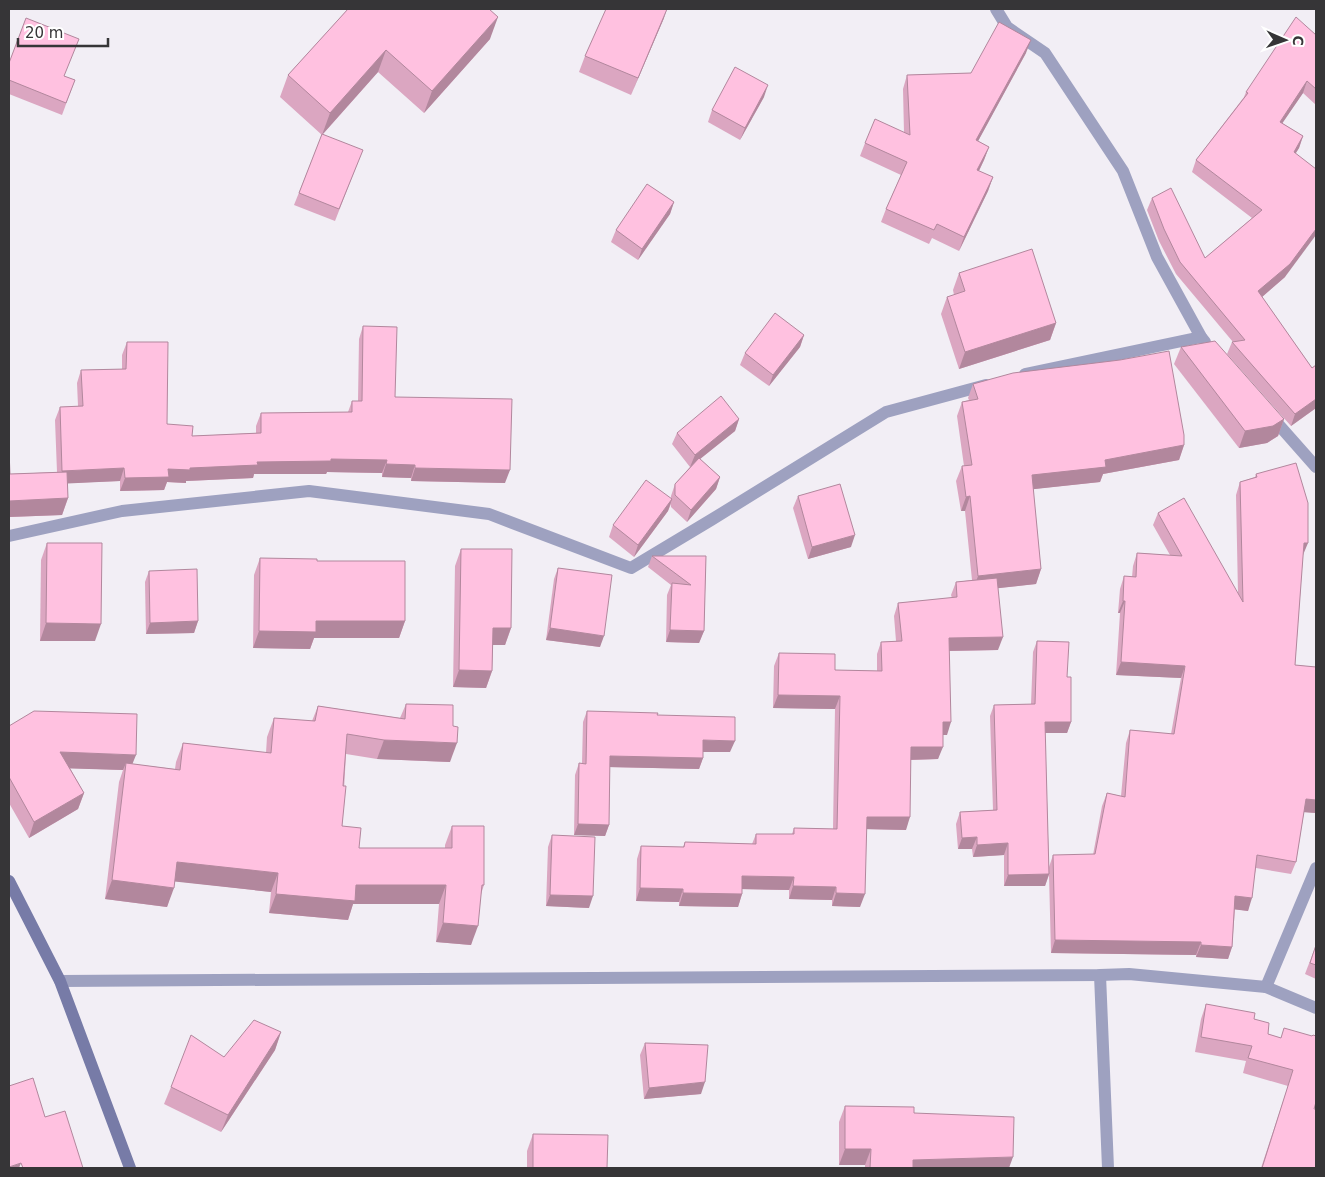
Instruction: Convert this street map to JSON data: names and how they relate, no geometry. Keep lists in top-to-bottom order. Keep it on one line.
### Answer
{"scale_bar":"20 m","north":"right"}
